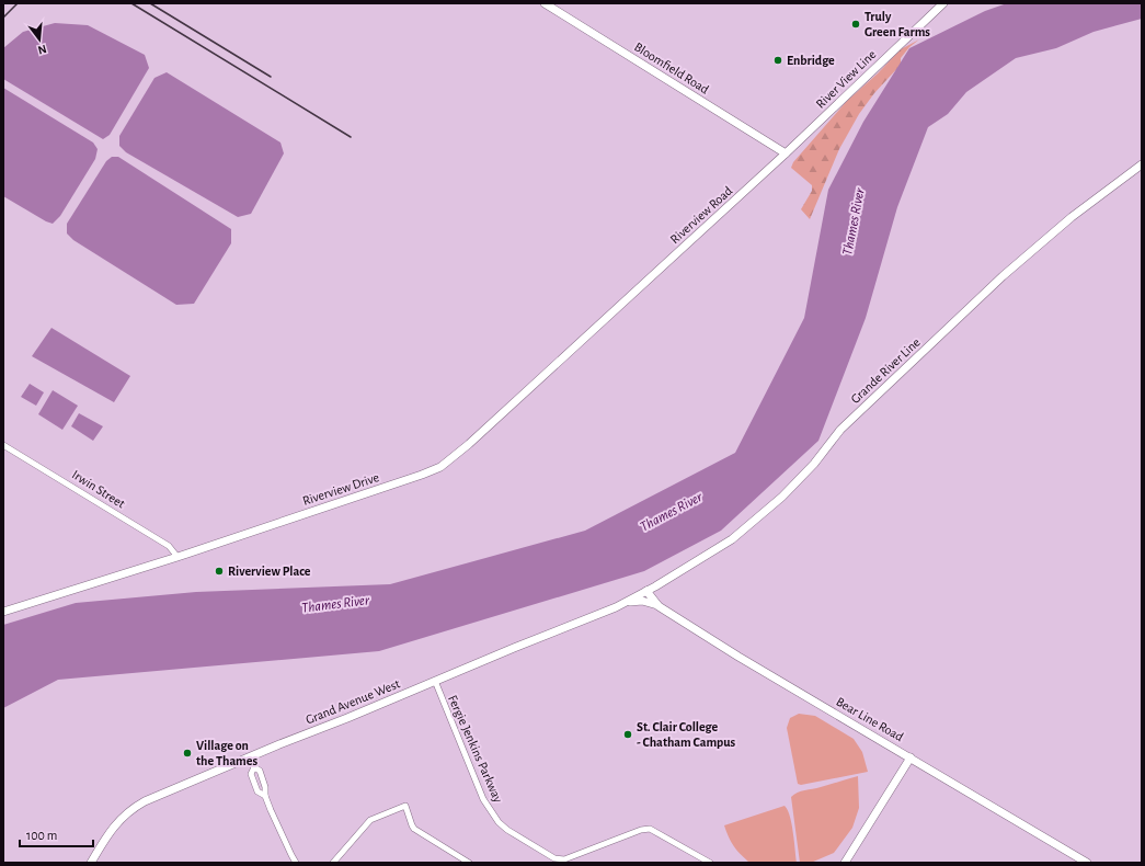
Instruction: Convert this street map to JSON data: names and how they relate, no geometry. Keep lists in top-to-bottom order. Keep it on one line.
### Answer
{"streets":{"main road":["Bloomfield Road","River View Line","Riverview Road","Grande River Line","Riverview Drive","Grand Avenue West","Bear Line Road"],"street":["Irwin Street","Fergie Jenkins Parkway"]},"crossings":[["Bloomfield Road","River View Line"],["Bloomfield Road","Riverview Road"],["River View Line","Riverview Road"],["Riverview Road","Riverview Drive"],["Grande River Line","Grand Avenue West"],["Grande River Line","Bear Line Road"],["Irwin Street","Riverview Drive"],["Grand Avenue West","Bear Line Road"],["Grand Avenue West","Fergie Jenkins Parkway"]],"water":["Thames River"],"places":["Truly Green Farms","Enbridge","Riverview Place","St. Clair College - Chatham Campus","Village on the Thames"],"scale_bar":"100 m","north":"bottom"}
